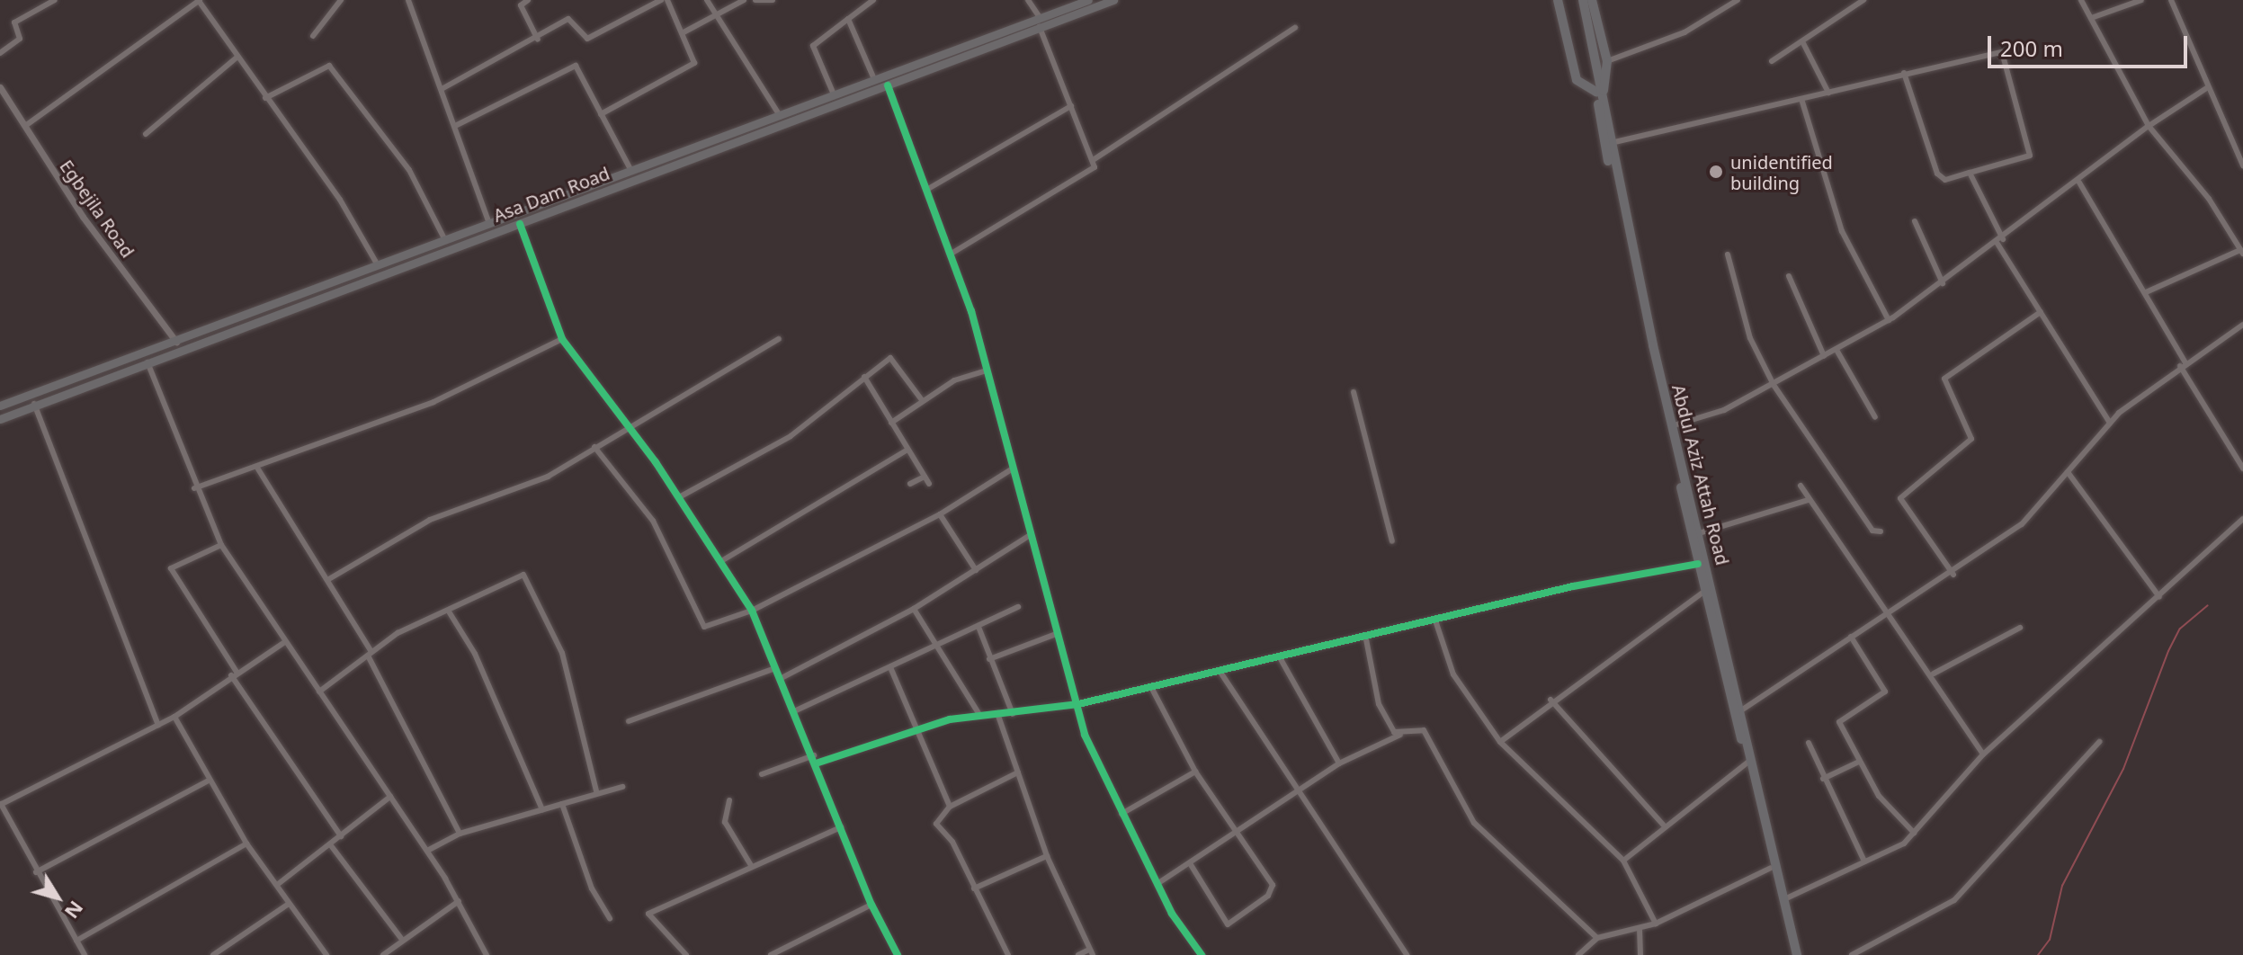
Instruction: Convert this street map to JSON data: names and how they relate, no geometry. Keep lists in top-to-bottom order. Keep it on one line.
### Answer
{"streets":{"highway":["Abdul Aziz Attah Road"],"main road":["Asa Dam Road"],"street":["Egbejila Road"]},"crossings":[["Asa Dam Road","Egbejila Road"]],"places":["unidentified building"],"scale_bar":"200 m","north":"bottom right"}
